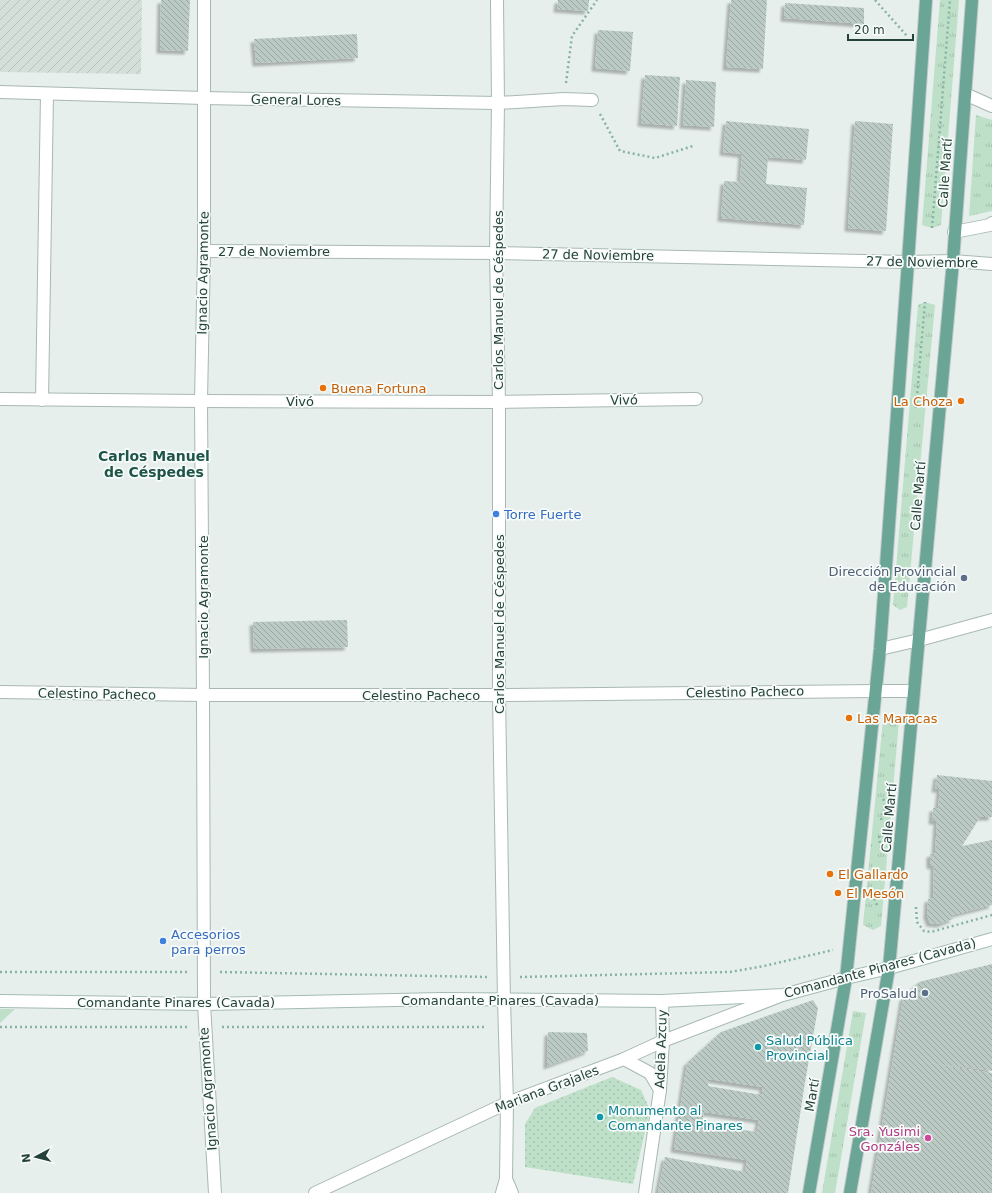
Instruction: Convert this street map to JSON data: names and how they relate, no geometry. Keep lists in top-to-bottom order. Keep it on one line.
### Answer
{"streets":{"main road":["Calle Martí","Martí"],"street":["General Lores","27 de Noviembre","Ignacio Agramonte","Carlos Manuel de Céspedes","Vivó","Celestino Pacheco","Comandante Pinares (Cavada)","Adela Azcuy","Mariana Grajales"]},"crossings":[["General Lores","Ignacio Agramonte"],["General Lores","Carlos Manuel de Céspedes"],["Calle Martí","27 de Noviembre"],["Calle Martí","Celestino Pacheco"],["Calle Martí","Comandante Pinares (Cavada)"],["Calle Martí","Martí"],["27 de Noviembre","Ignacio Agramonte"],["27 de Noviembre","Carlos Manuel de Céspedes"],["Ignacio Agramonte","Vivó"],["Ignacio Agramonte","Celestino Pacheco"],["Ignacio Agramonte","Comandante Pinares (Cavada)"],["Carlos Manuel de Céspedes","Vivó"],["Carlos Manuel de Céspedes","Celestino Pacheco"],["Carlos Manuel de Céspedes","Comandante Pinares (Cavada)"],["Carlos Manuel de Céspedes","Mariana Grajales"],["Comandante Pinares (Cavada)","Adela Azcuy"],["Comandante Pinares (Cavada)","Mariana Grajales"],["Comandante Pinares (Cavada)","Martí"],["Adela Azcuy","Mariana Grajales"]],"districts":["Carlos Manuel de Céspedes"],"places":["Buena Fortuna","La Choza","Torre Fuerte","Dirección Provincial de Educación","Las Maracas","El Gallardo","El Mesón","Accesorios para perros","ProSalud","Salud Pública Provincial","Monumento al Comandante Pinares","Sra. Yusimi Gonzáles"],"scale_bar":"20 m","north":"left"}
